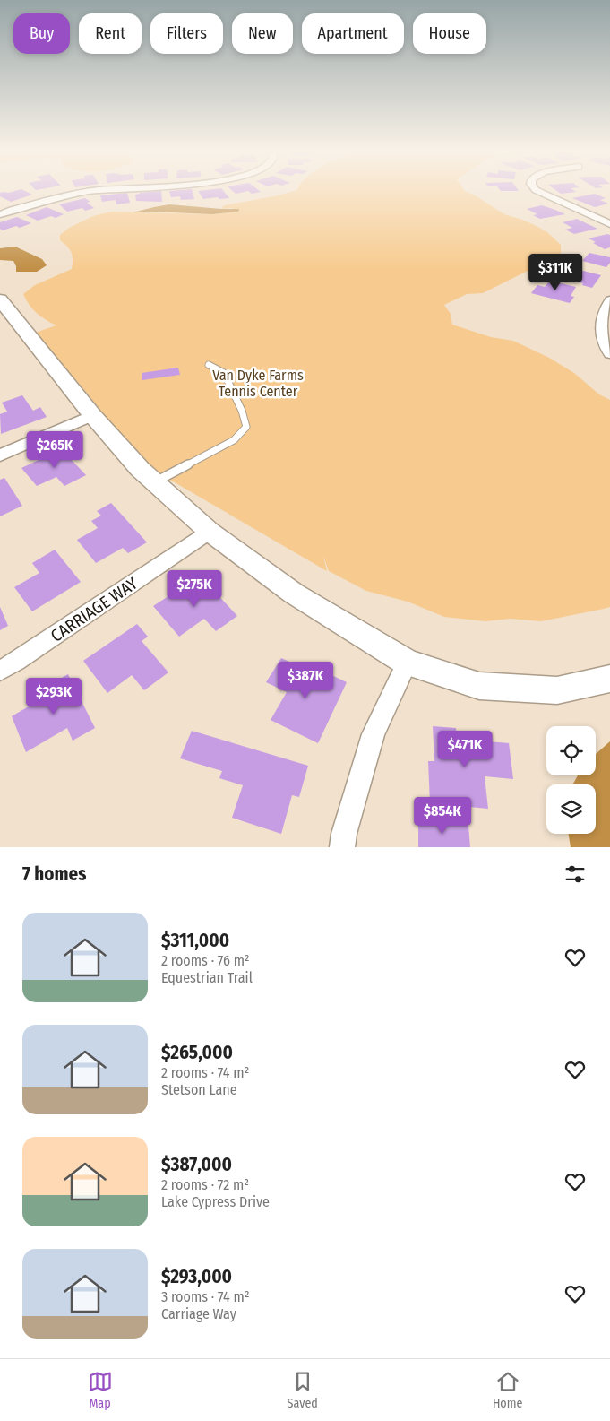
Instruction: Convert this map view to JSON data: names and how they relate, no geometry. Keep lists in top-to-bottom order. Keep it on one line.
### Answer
{"streets":{"street":["CARRIAGE WAY"]},"parks":["Van Dyke Farms Tennis Center"],"page":{"chip":["Buy","Rent","Filters","New","Apartment","House"],"price":["$311K","$265K","$275K","$387K","$293K","$471K","$854K"],"heading":"7 homes","list":[{"name":"$311,000","note":"2 rooms · 76 m² · Equestrian Trail"},{"name":"$265,000","note":"2 rooms · 74 m² · Stetson Lane"},{"name":"$387,000","note":"2 rooms · 72 m² · Lake Cypress Drive"},{"name":"$293,000","note":"3 rooms · 74 m² · Carriage Way"}],"tabs":["Map","Saved","Home"]}}
